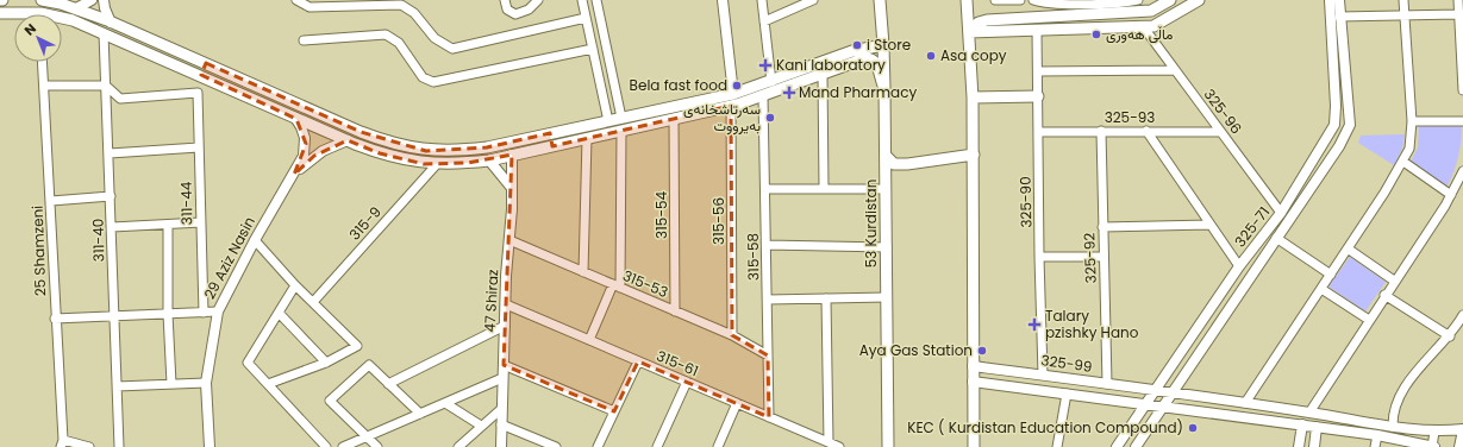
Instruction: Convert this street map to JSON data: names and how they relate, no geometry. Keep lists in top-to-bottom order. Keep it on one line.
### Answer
{"streets":{"main road":["53 Kurdistan"],"street":["325-96","325-93","325-90","311-44","315-54","315-56","315-9","325-71","311-40","25 Shamzeni","315-58","29 Aziz Nasin","325-92","315-53","47 Shiraz","315-61","325-99"]},"crossings":[["325-96","325-93"],["325-96","325-71"],["325-93","325-90"],["325-93","325-92"],["325-90","325-99"],["311-44","311-40"],["315-54","315-53"],["315-56","315-53"],["325-71","325-99"],["315-58","315-53"],["315-58","315-61"],["325-92","325-99"],["315-53","47 Shiraz"],["47 Shiraz","315-61"]],"places":{"other":["ماڵی هەوری","i Store","Asa copy","Bela fast food","سەرتاشخانەی بەیرووت","Aya Gas Station","KEC ( Kurdistan Education Compound)"],"health":["Kani laboratory","Mand Pharmacy","Talary pzishky Hano"]},"north":"top left"}
